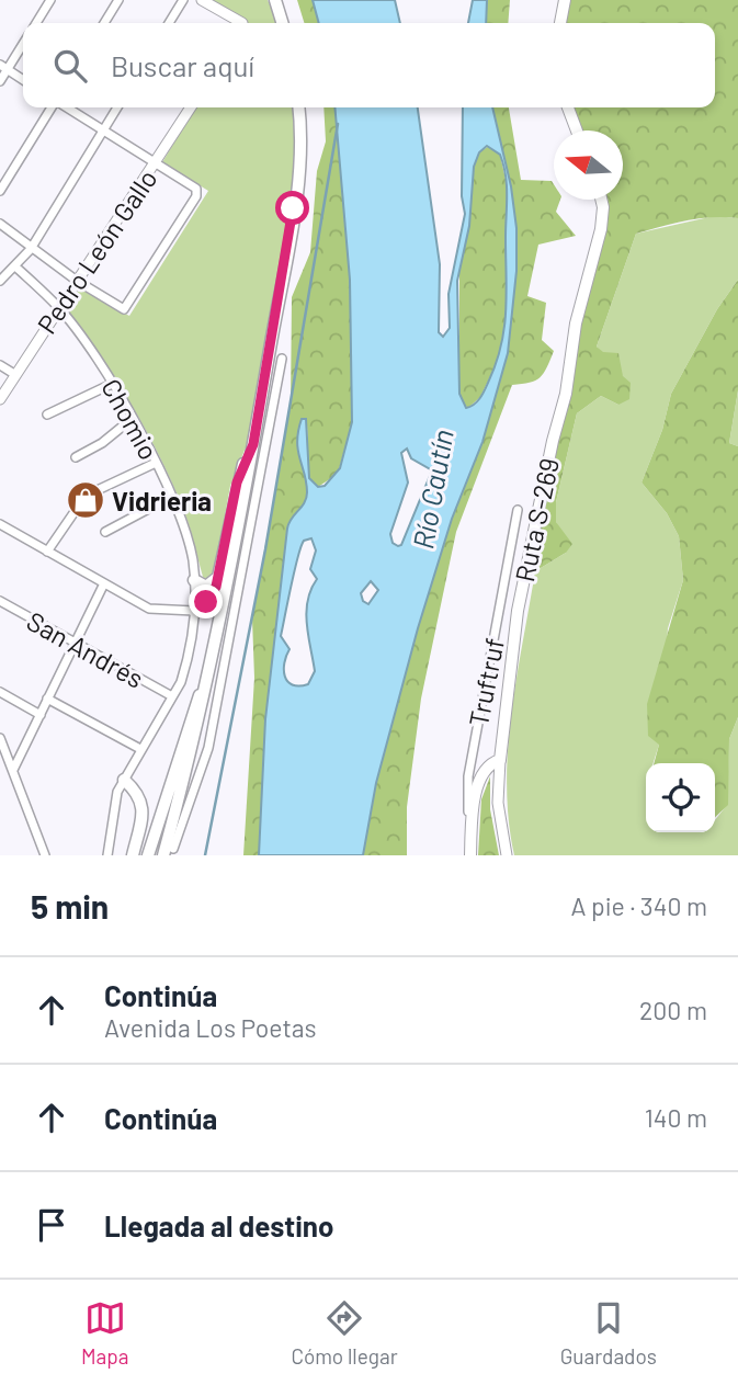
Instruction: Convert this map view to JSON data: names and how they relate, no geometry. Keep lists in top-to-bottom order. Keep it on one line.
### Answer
{"streets":{"main road":["Ruta S-269","Truftruf"],"street":["Pedro León Gallo","Chomio","San Andrés"]},"crossings":[["Pedro León Gallo","Chomio"],["Chomio","San Andrés"],["Ruta S-269","Truftruf"]],"water":["Río Cautín"],"places":{"shop":["Vidrieria"]},"north":"left","page":{"search":"Buscar aquí","heading":["5 min","A pie · 340 m"],"list":[["Continúa","Avenida Los Poetas","200 m"],["Continúa","140 m"],"Llegada al destino"],"nav":["Mapa","Cómo llegar","Guardados"]}}
